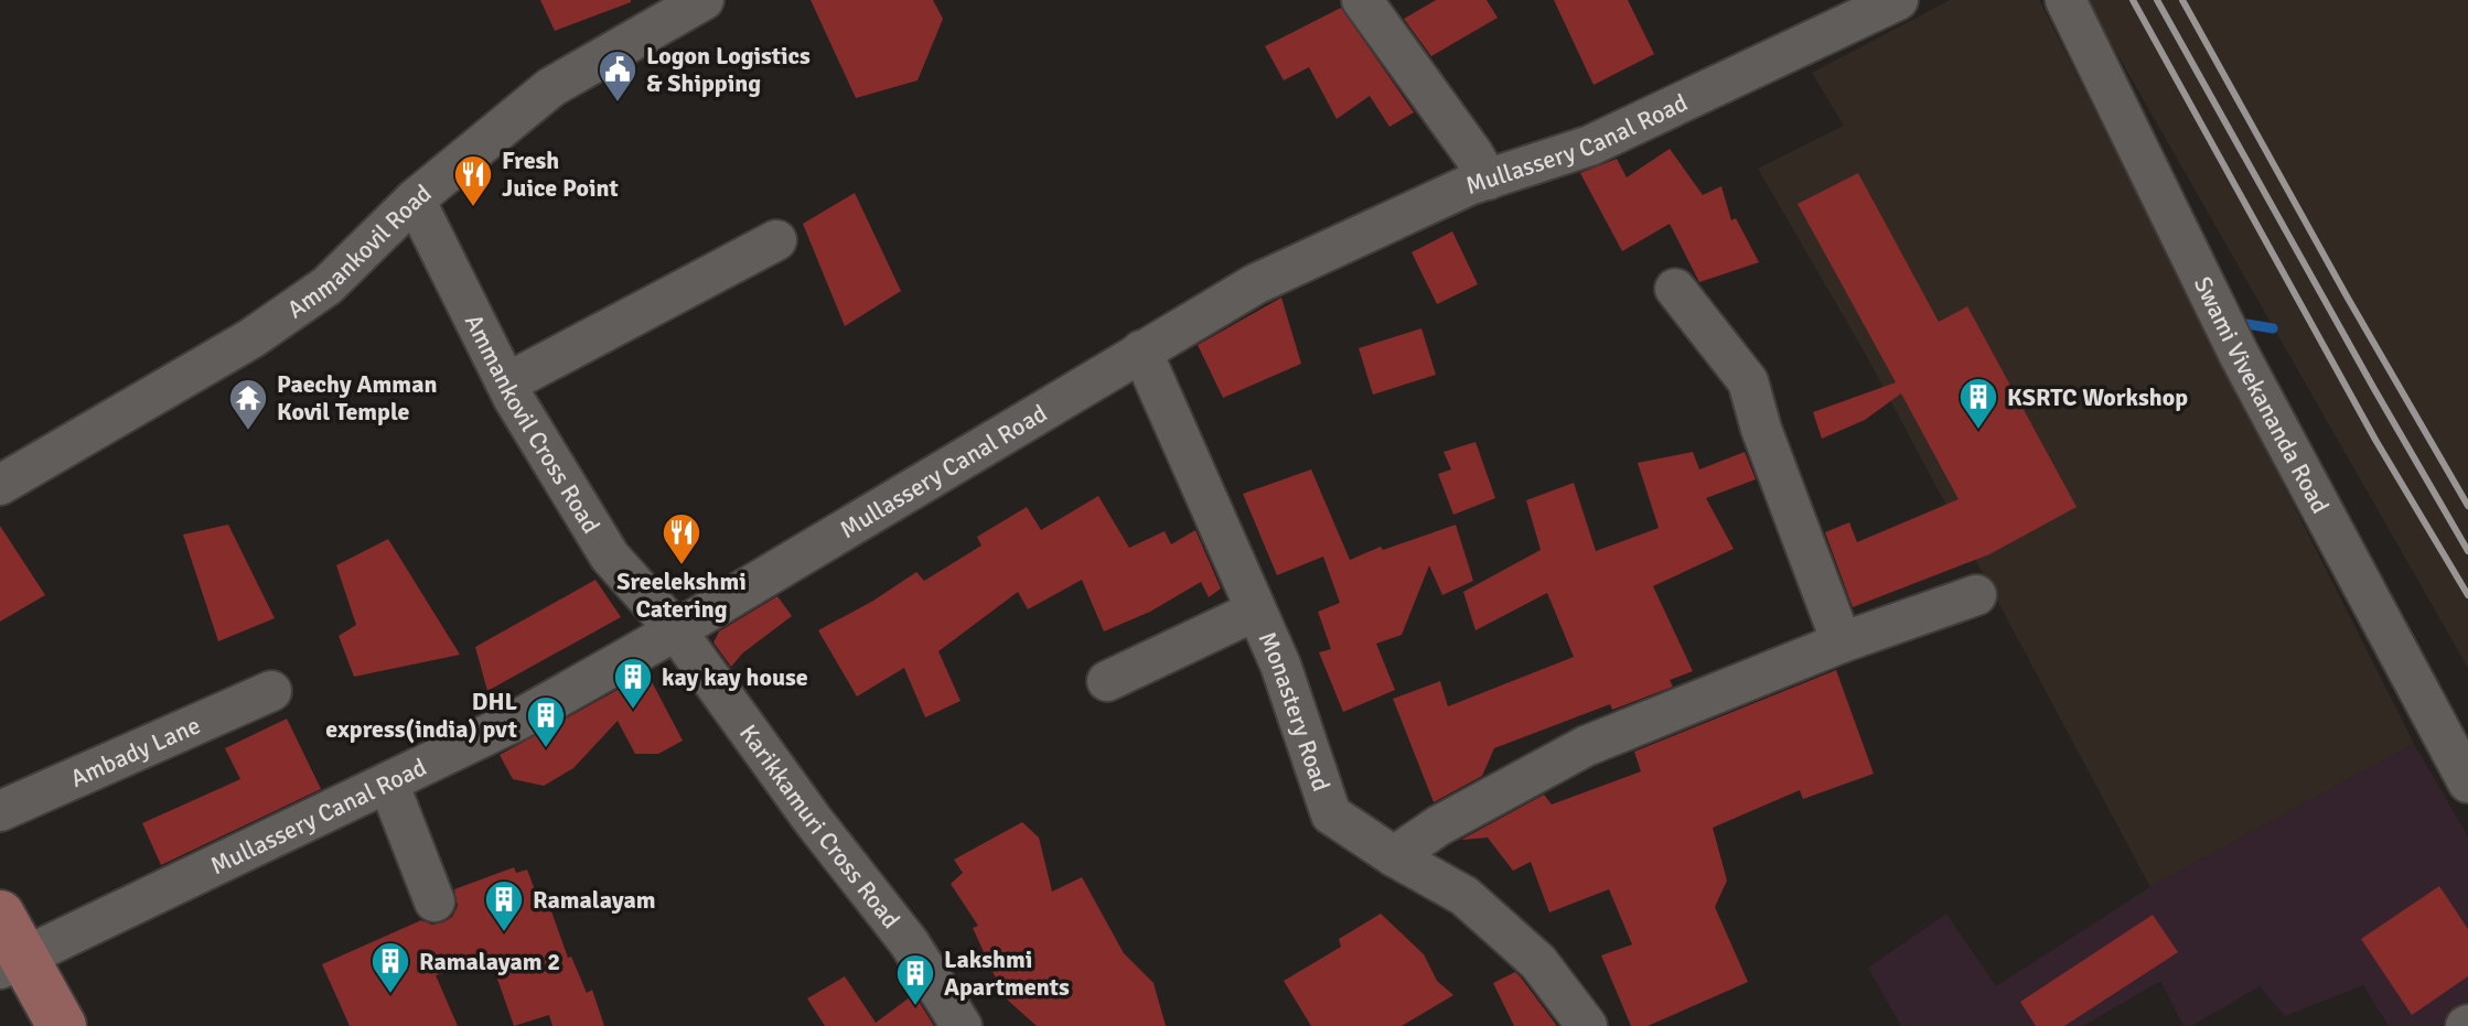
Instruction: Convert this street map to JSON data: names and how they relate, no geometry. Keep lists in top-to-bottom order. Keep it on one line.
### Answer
{"streets":{"street":["Mullassery Canal Road","Ammankovil Road","Swami Vivekananda Road","Ammankovil Cross Road","Monastery Road","Ambady Lane","Karikkamuri Cross Road"]},"crossings":[["Mullassery Canal Road","Ammankovil Cross Road"],["Mullassery Canal Road","Monastery Road"],["Mullassery Canal Road","Karikkamuri Cross Road"],["Ammankovil Road","Ammankovil Cross Road"],["Ammankovil Cross Road","Karikkamuri Cross Road"]],"places":{"public building":["Logon Logistics & Shipping"],"restaurant":["Fresh Juice Point","Sreelekshmi Catering"],"building":["KSRTC Workshop","kay kay house","DHL express(india) pvt","Ramalayam","Ramalayam 2","Lakshmi Apartments"],"temple":["Paechy Amman Kovil Temple"]}}
